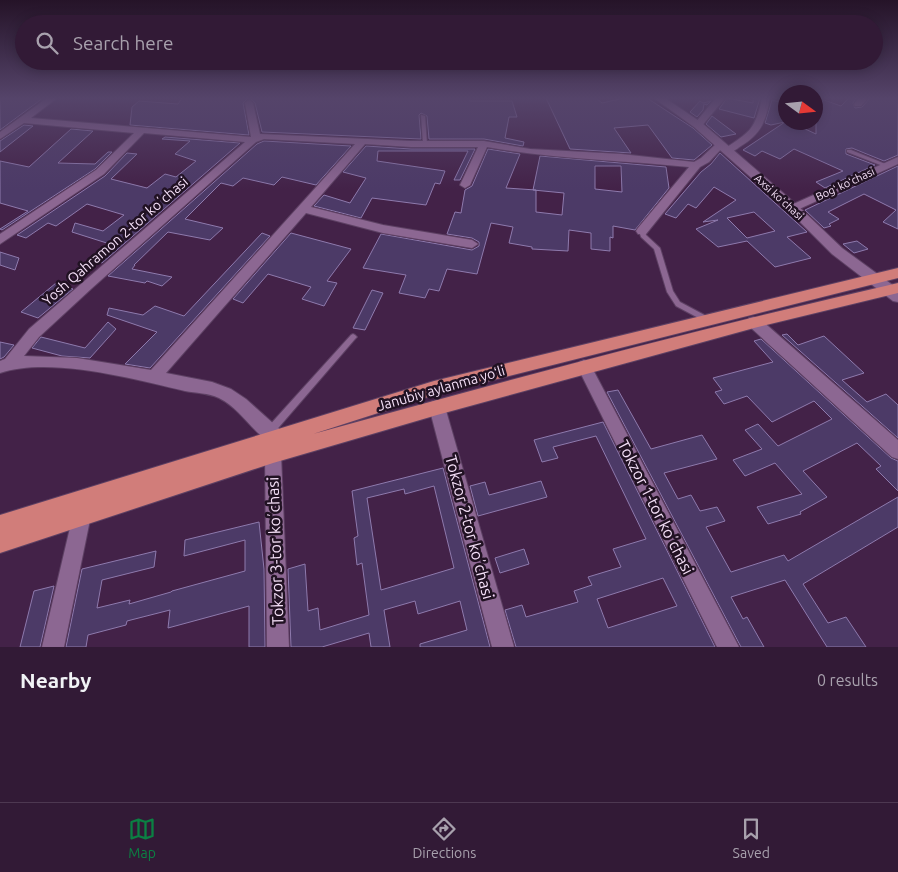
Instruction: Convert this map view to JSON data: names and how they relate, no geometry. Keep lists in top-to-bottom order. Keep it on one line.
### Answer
{"streets":{"highway":["Janubiy aylanma yoʻli"],"street":["Bogʻ koʻchasi","Axsi koʻchasi","Yosh Qahramon 2-tor koʼchasi","Tokzor 1-tor koʼchasi","Tokzor 2-tor koʼchasi","Tokzor 3-tor koʼchasi"]},"crossings":[["Bogʻ koʻchasi","Axsi koʻchasi"],["Axsi koʻchasi","Janubiy aylanma yoʻli"],["Janubiy aylanma yoʻli","Tokzor 1-tor koʼchasi"],["Janubiy aylanma yoʻli","Tokzor 2-tor koʼchasi"],["Janubiy aylanma yoʻli","Tokzor 3-tor koʼchasi"]],"north":"right","page":{"search":"Search here","heading":["Nearby","0 results"],"nav":["Map","Directions","Saved"]}}
